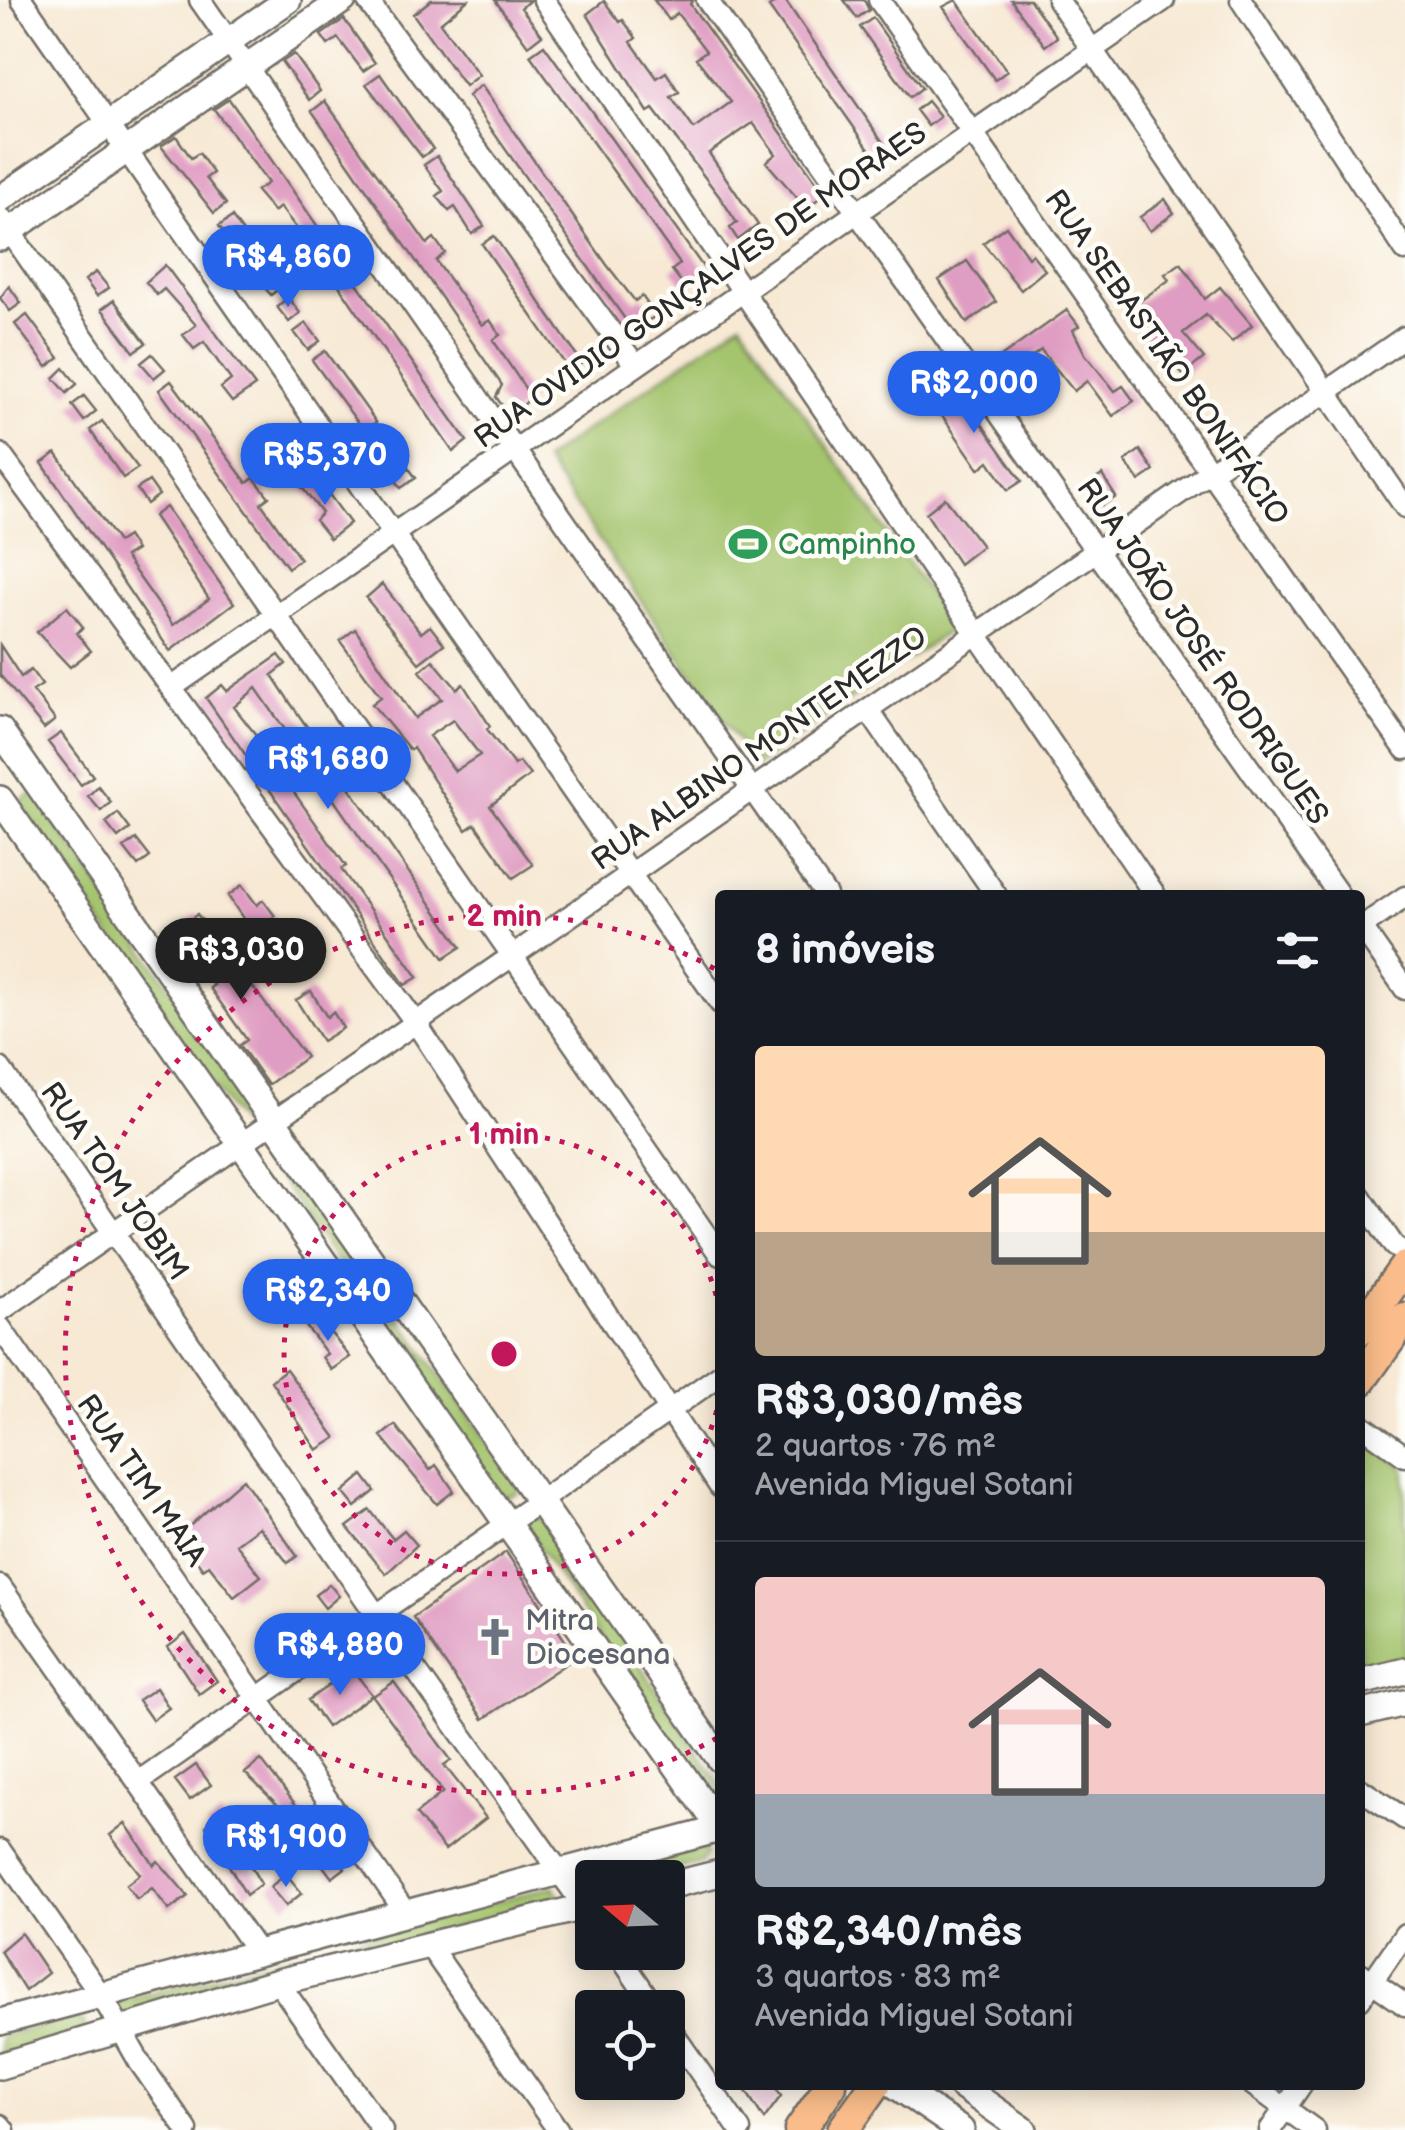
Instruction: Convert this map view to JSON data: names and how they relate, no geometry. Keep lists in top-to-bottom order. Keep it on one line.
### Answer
{"streets":{"street":["RUA OVIDIO GONÇALVES DE MORAES","RUA SEBASTIÃO BONIFÁCIO","RUA JOÃO JOSÉ RODRIGUES","RUA ALBINO MONTEMEZZO","RUA TOM JOBIM","RUA TIM MAIA"]},"crossings":[["RUA OVIDIO GONÇALVES DE MORAES","RUA SEBASTIÃO BONIFÁCIO"],["RUA OVIDIO GONÇALVES DE MORAES","RUA JOÃO JOSÉ RODRIGUES"],["RUA SEBASTIÃO BONIFÁCIO","RUA ALBINO MONTEMEZZO"],["RUA JOÃO JOSÉ RODRIGUES","RUA ALBINO MONTEMEZZO"],["RUA ALBINO MONTEMEZZO","RUA TOM JOBIM"]],"places":{"sports":["Campinho"],"church":["Mitra Diocesana"]},"north":"left","page":{"price":["R$4,860","R$2,000","R$5,370","R$1,680","R$3,030","R$2,340","R$4,880","R$1,900"],"heading":"8 imóveis","list":[{"name":"R$3,030/mês","note":"2 quartos · 76 m² · Avenida Miguel Sotani"},{"name":"R$2,340/mês","note":"3 quartos · 83 m² · Avenida Miguel Sotani"}]},"rings":["2 min","1 min"]}
